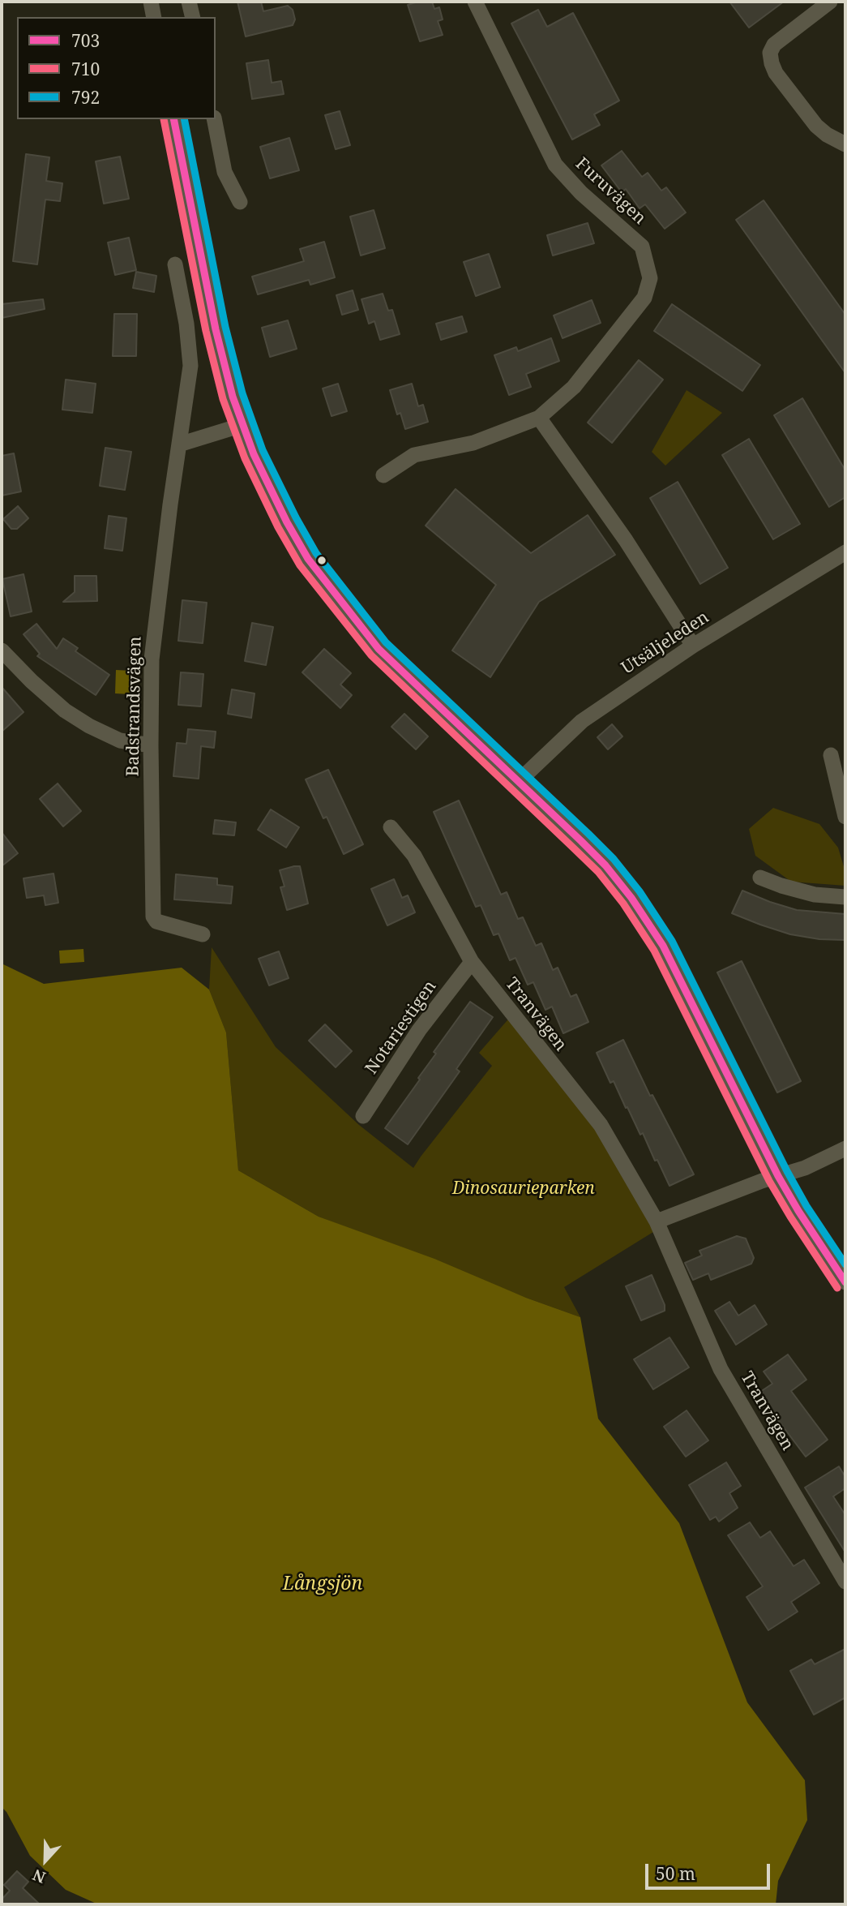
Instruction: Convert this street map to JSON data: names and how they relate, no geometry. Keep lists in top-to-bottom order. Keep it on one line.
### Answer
{"streets":{"street":["Furuvägen","Utsäljeleden","Badstrandsvägen","Tranvägen","Notariestigen"]},"crossings":[["Tranvägen","Notariestigen"]],"water":["Långsjön"],"parks":["Dinosaurieparken"],"lines":["transit line 703","transit line 710","transit line 792"],"legend":["703","710","792"],"scale_bar":"50 m","north":"bottom"}
